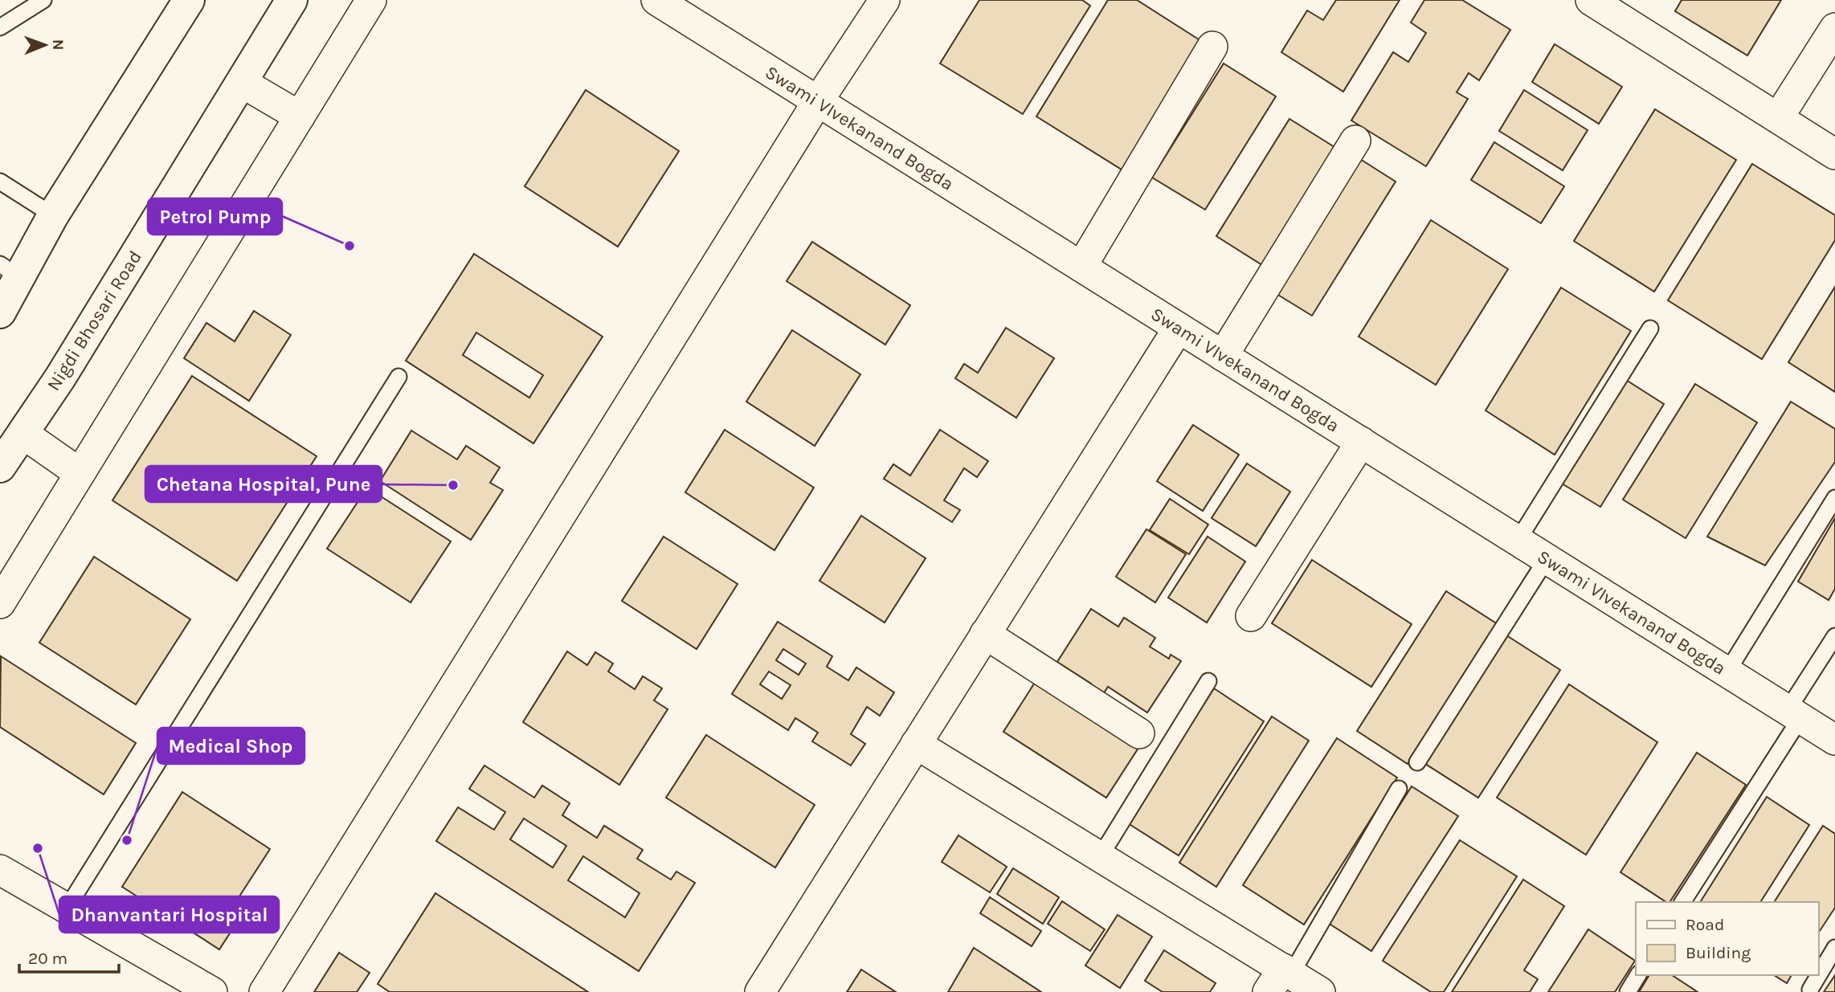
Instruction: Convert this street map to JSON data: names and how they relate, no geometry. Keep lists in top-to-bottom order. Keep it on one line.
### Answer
{"streets":{"main road":["Nigdi Bhosari Road"],"street":["Swami VIvekanand Bogda"]},"places":["Petrol Pump","Chetana Hospital, Pune","Medical Shop","Dhanvantari Hospital"],"legend":["Road","Building"],"scale_bar":"20 m","north":"right"}
